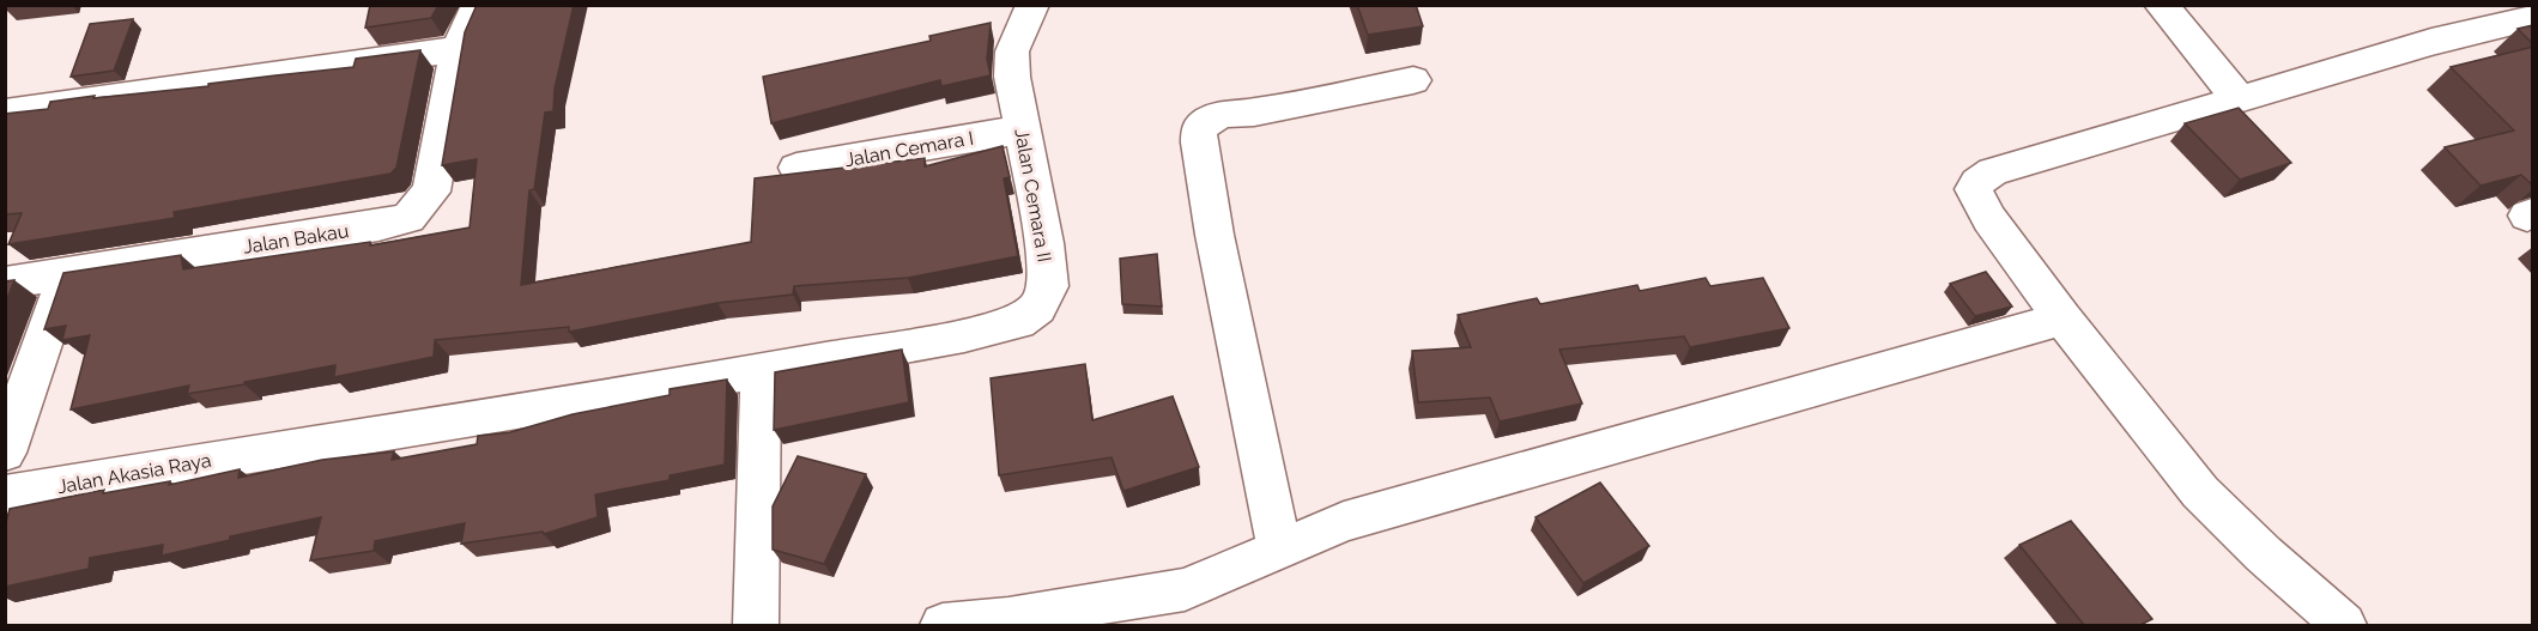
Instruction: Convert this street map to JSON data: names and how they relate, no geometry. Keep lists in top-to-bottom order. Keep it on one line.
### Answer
{"streets":{"street":["Jalan Cemara I","Jalan Cemara II","Jalan Bakau","Jalan Akasia Raya"]},"crossings":[["Jalan Cemara I","Jalan Cemara II"],["Jalan Cemara II","Jalan Akasia Raya"]]}
